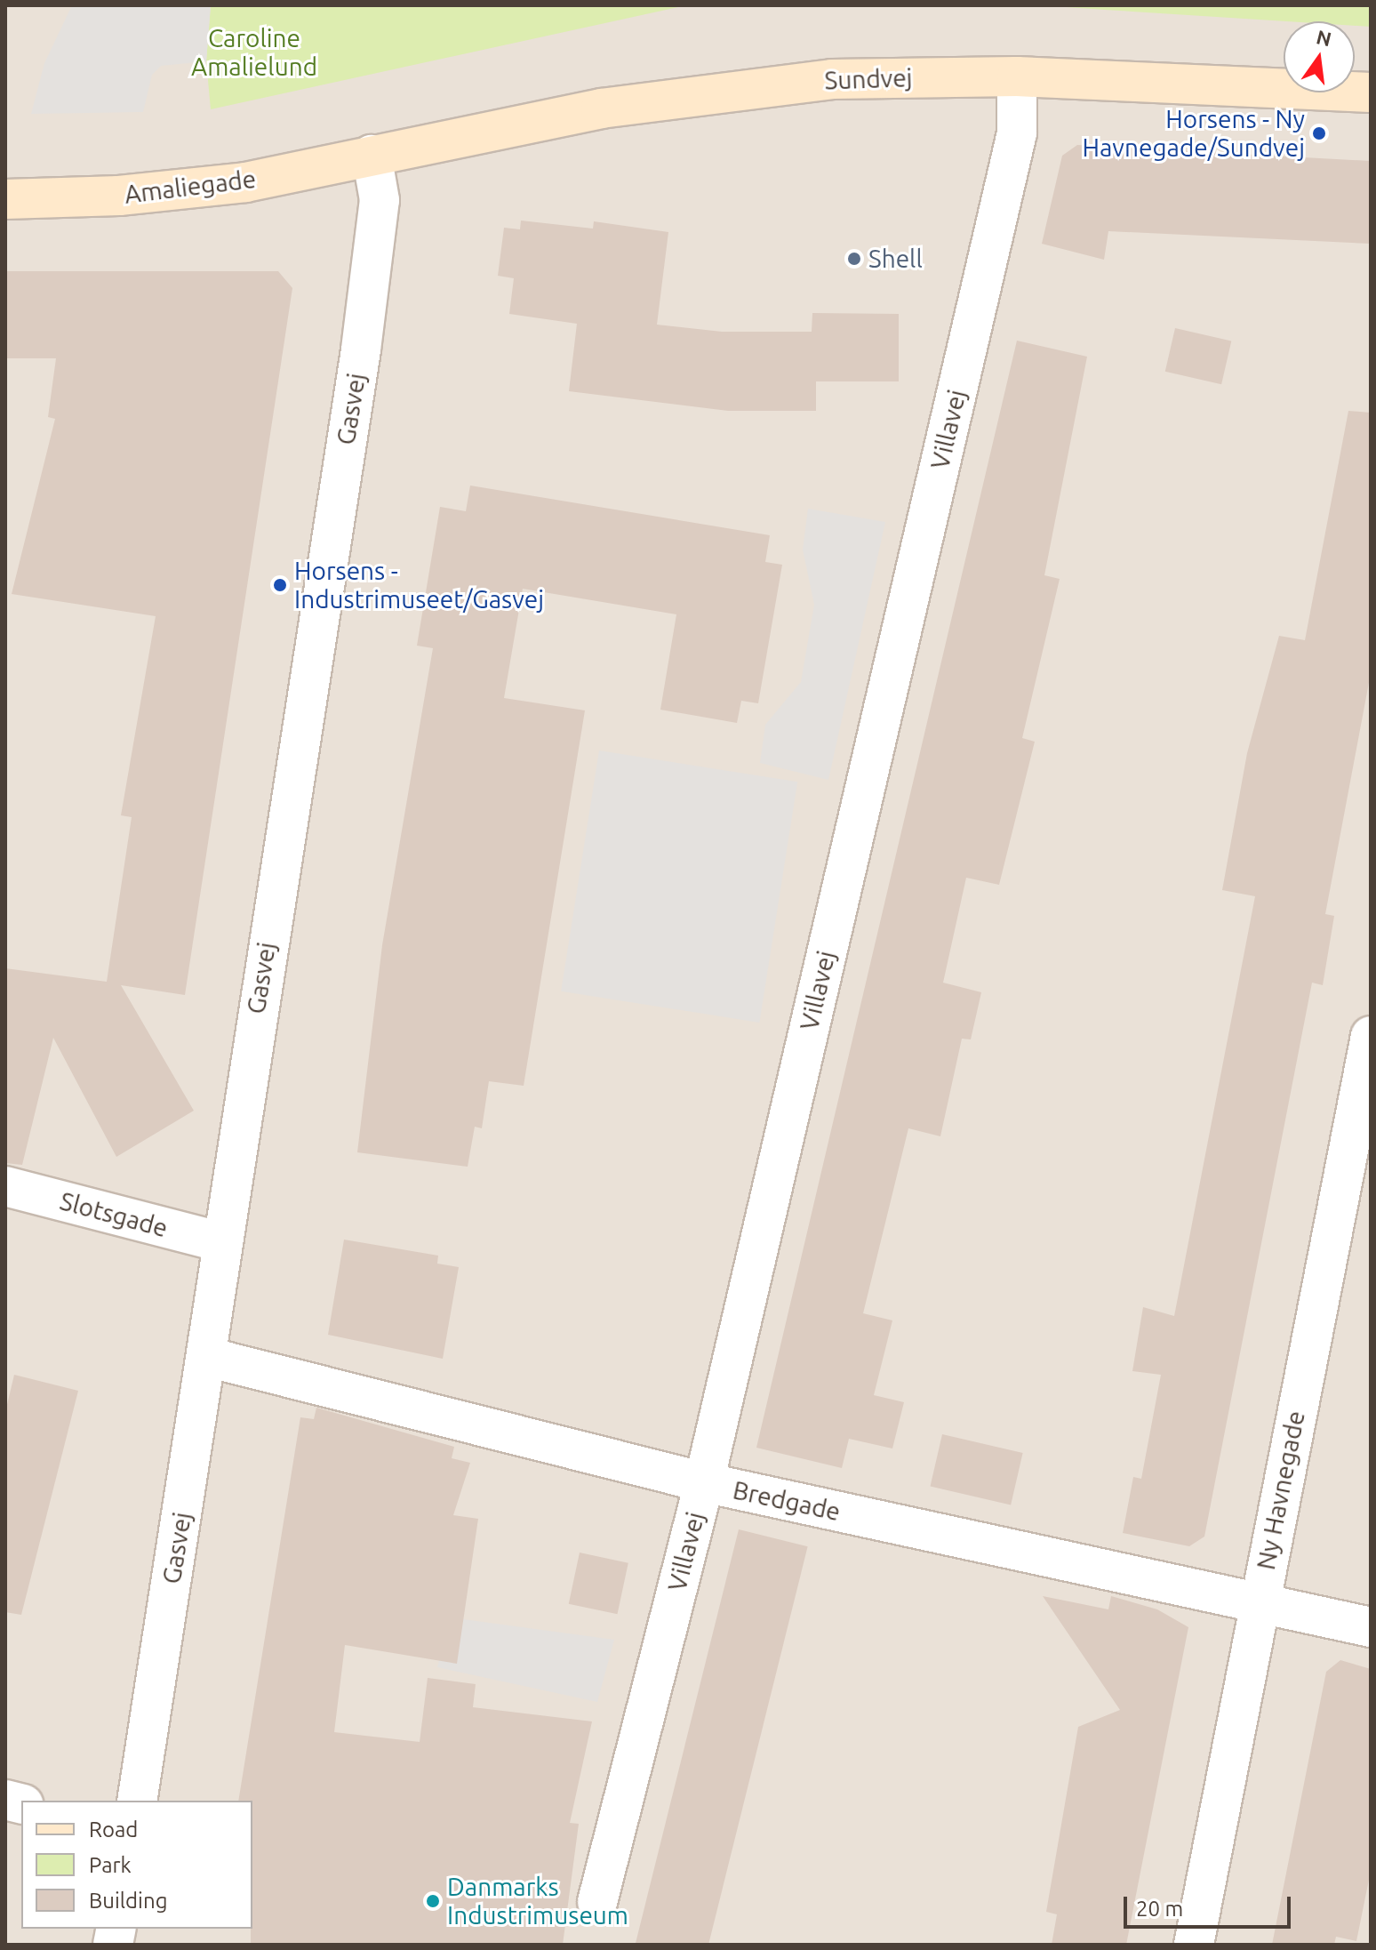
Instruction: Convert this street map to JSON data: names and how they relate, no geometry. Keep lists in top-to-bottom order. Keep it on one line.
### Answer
{"streets":{"street":["Sundvej","Amaliegade","Gasvej","Villavej","Slotsgade","Ny Havnegade","Bredgade"]},"crossings":[["Sundvej","Amaliegade"],["Sundvej","Gasvej"],["Sundvej","Villavej"],["Amaliegade","Gasvej"],["Gasvej","Slotsgade"],["Gasvej","Bredgade"],["Villavej","Bredgade"],["Ny Havnegade","Bredgade"]],"parks":["Caroline Amalielund"],"places":["Horsens - Ny Havnegade/Sundvej","Shell","Horsens - Industrimuseet/Gasvej","Danmarks Industrimuseum"],"legend":["Road","Park","Building"],"scale_bar":"20 m","north":"top"}
